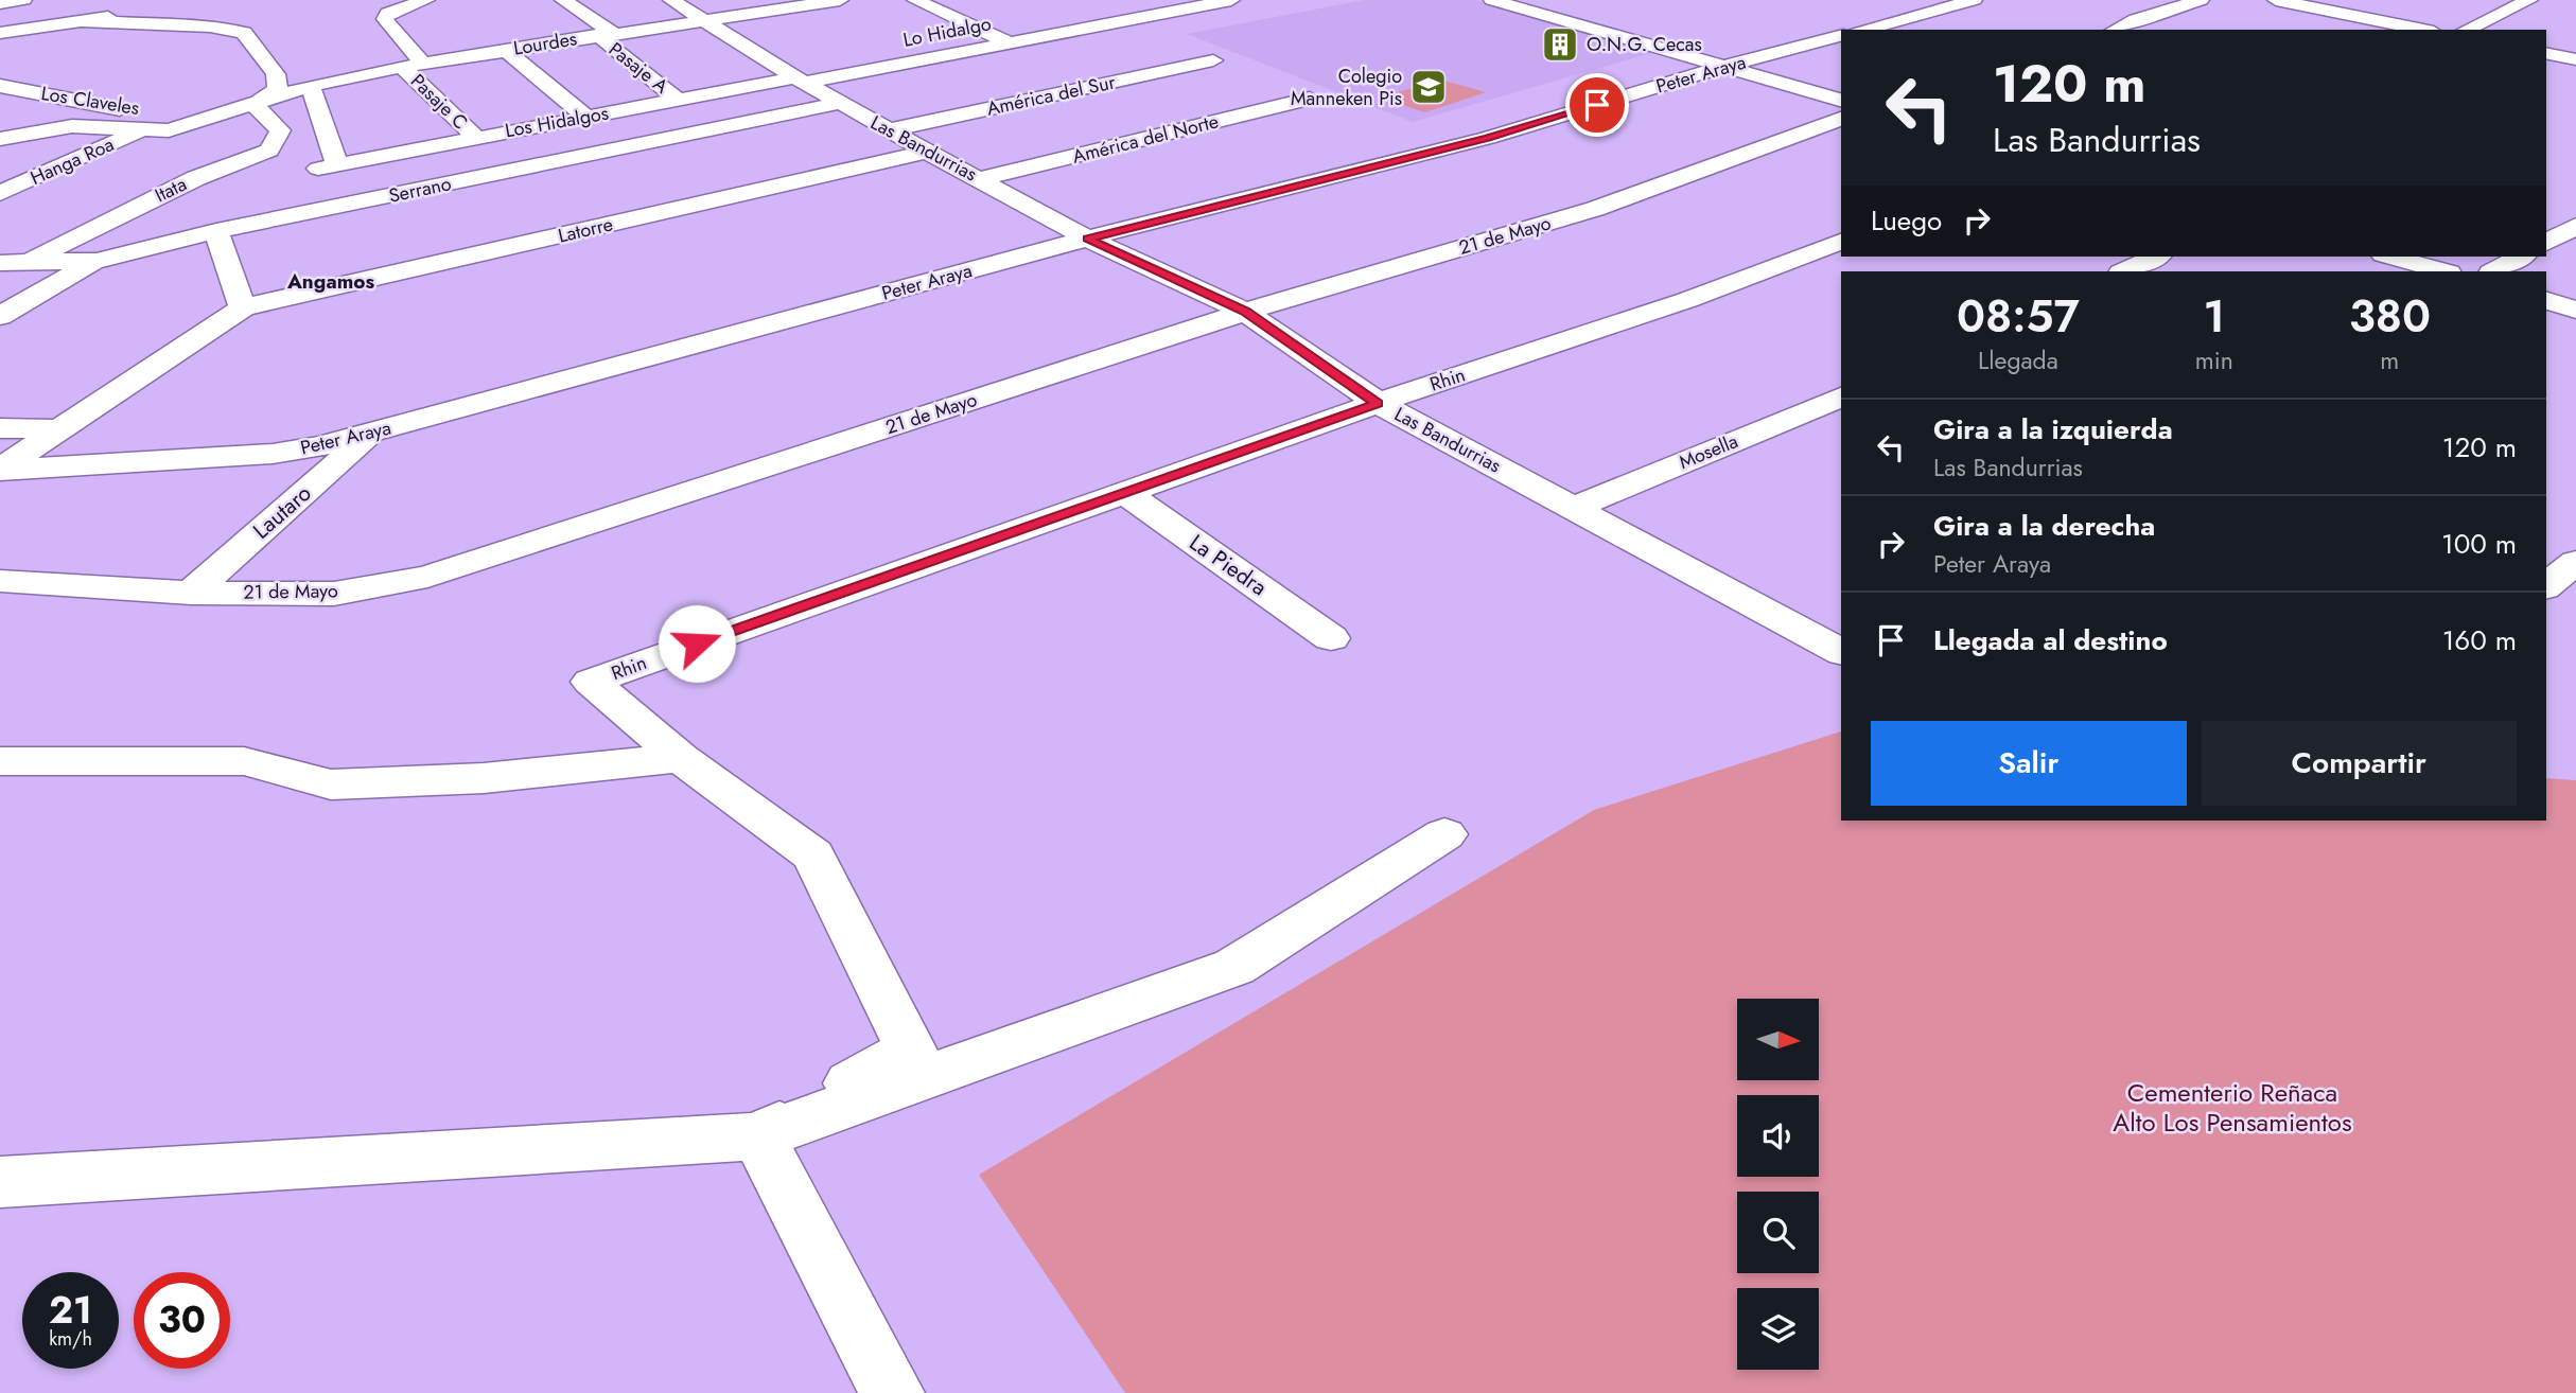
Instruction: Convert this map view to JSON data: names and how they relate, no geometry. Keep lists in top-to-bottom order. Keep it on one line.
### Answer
{"streets":{"street":["Lo Hidalgo","Lourdes","Pasaje A","Peter Araya","América del Sur","Los Claveles","Pasaje C","Los Hidalgos","América del Norte","Las Bandurrias","Hanga Roa","Itata","Serrano","Latorre","21 de Mayo","Rhin","Mosella","Lautaro","La Piedra"]},"crossings":[["Lo Hidalgo","Los Hidalgos"],["Lo Hidalgo","Las Bandurrias"],["Lourdes","Pasaje A"],["Lourdes","Los Claveles"],["Lourdes","Pasaje C"],["Lourdes","Los Hidalgos"],["Lourdes","Las Bandurrias"],["Lourdes","Hanga Roa"],["Lourdes","Itata"],["Pasaje A","Los Hidalgos"],["Peter Araya","Las Bandurrias"],["Peter Araya","Latorre"],["Peter Araya","Lautaro"],["América del Sur","Las Bandurrias"],["Pasaje C","Los Hidalgos"],["Los Hidalgos","Las Bandurrias"],["América del Norte","Las Bandurrias"],["Las Bandurrias","Serrano"],["Las Bandurrias","Latorre"],["Las Bandurrias","21 de Mayo"],["Las Bandurrias","Rhin"],["Las Bandurrias","Mosella"],["Itata","Serrano"],["21 de Mayo","Lautaro"],["Rhin","La Piedra"]],"districts":["Angamos"],"parks":["Cementerio Reñaca Alto Los Pensamientos"],"places":{"building":["O.N.G. Cecas"],"school or university":["Colegio Manneken Pis"]},"north":"right","page":{"turn":["120 m","Las Bandurrias"],"then":"Luego","eta":["08:57","Llegada","1","min","380","m"],"list":[{"name":"Gira a la izquierda","note":"Las Bandurrias","value":"120 m"},{"name":"Gira a la derecha","note":"Peter Araya","value":"100 m"},{"name":"Llegada al destino","value":"160 m"}],"buttons":["Salir","Compartir"],"speed":"21 km/h","limit":"30"}}
